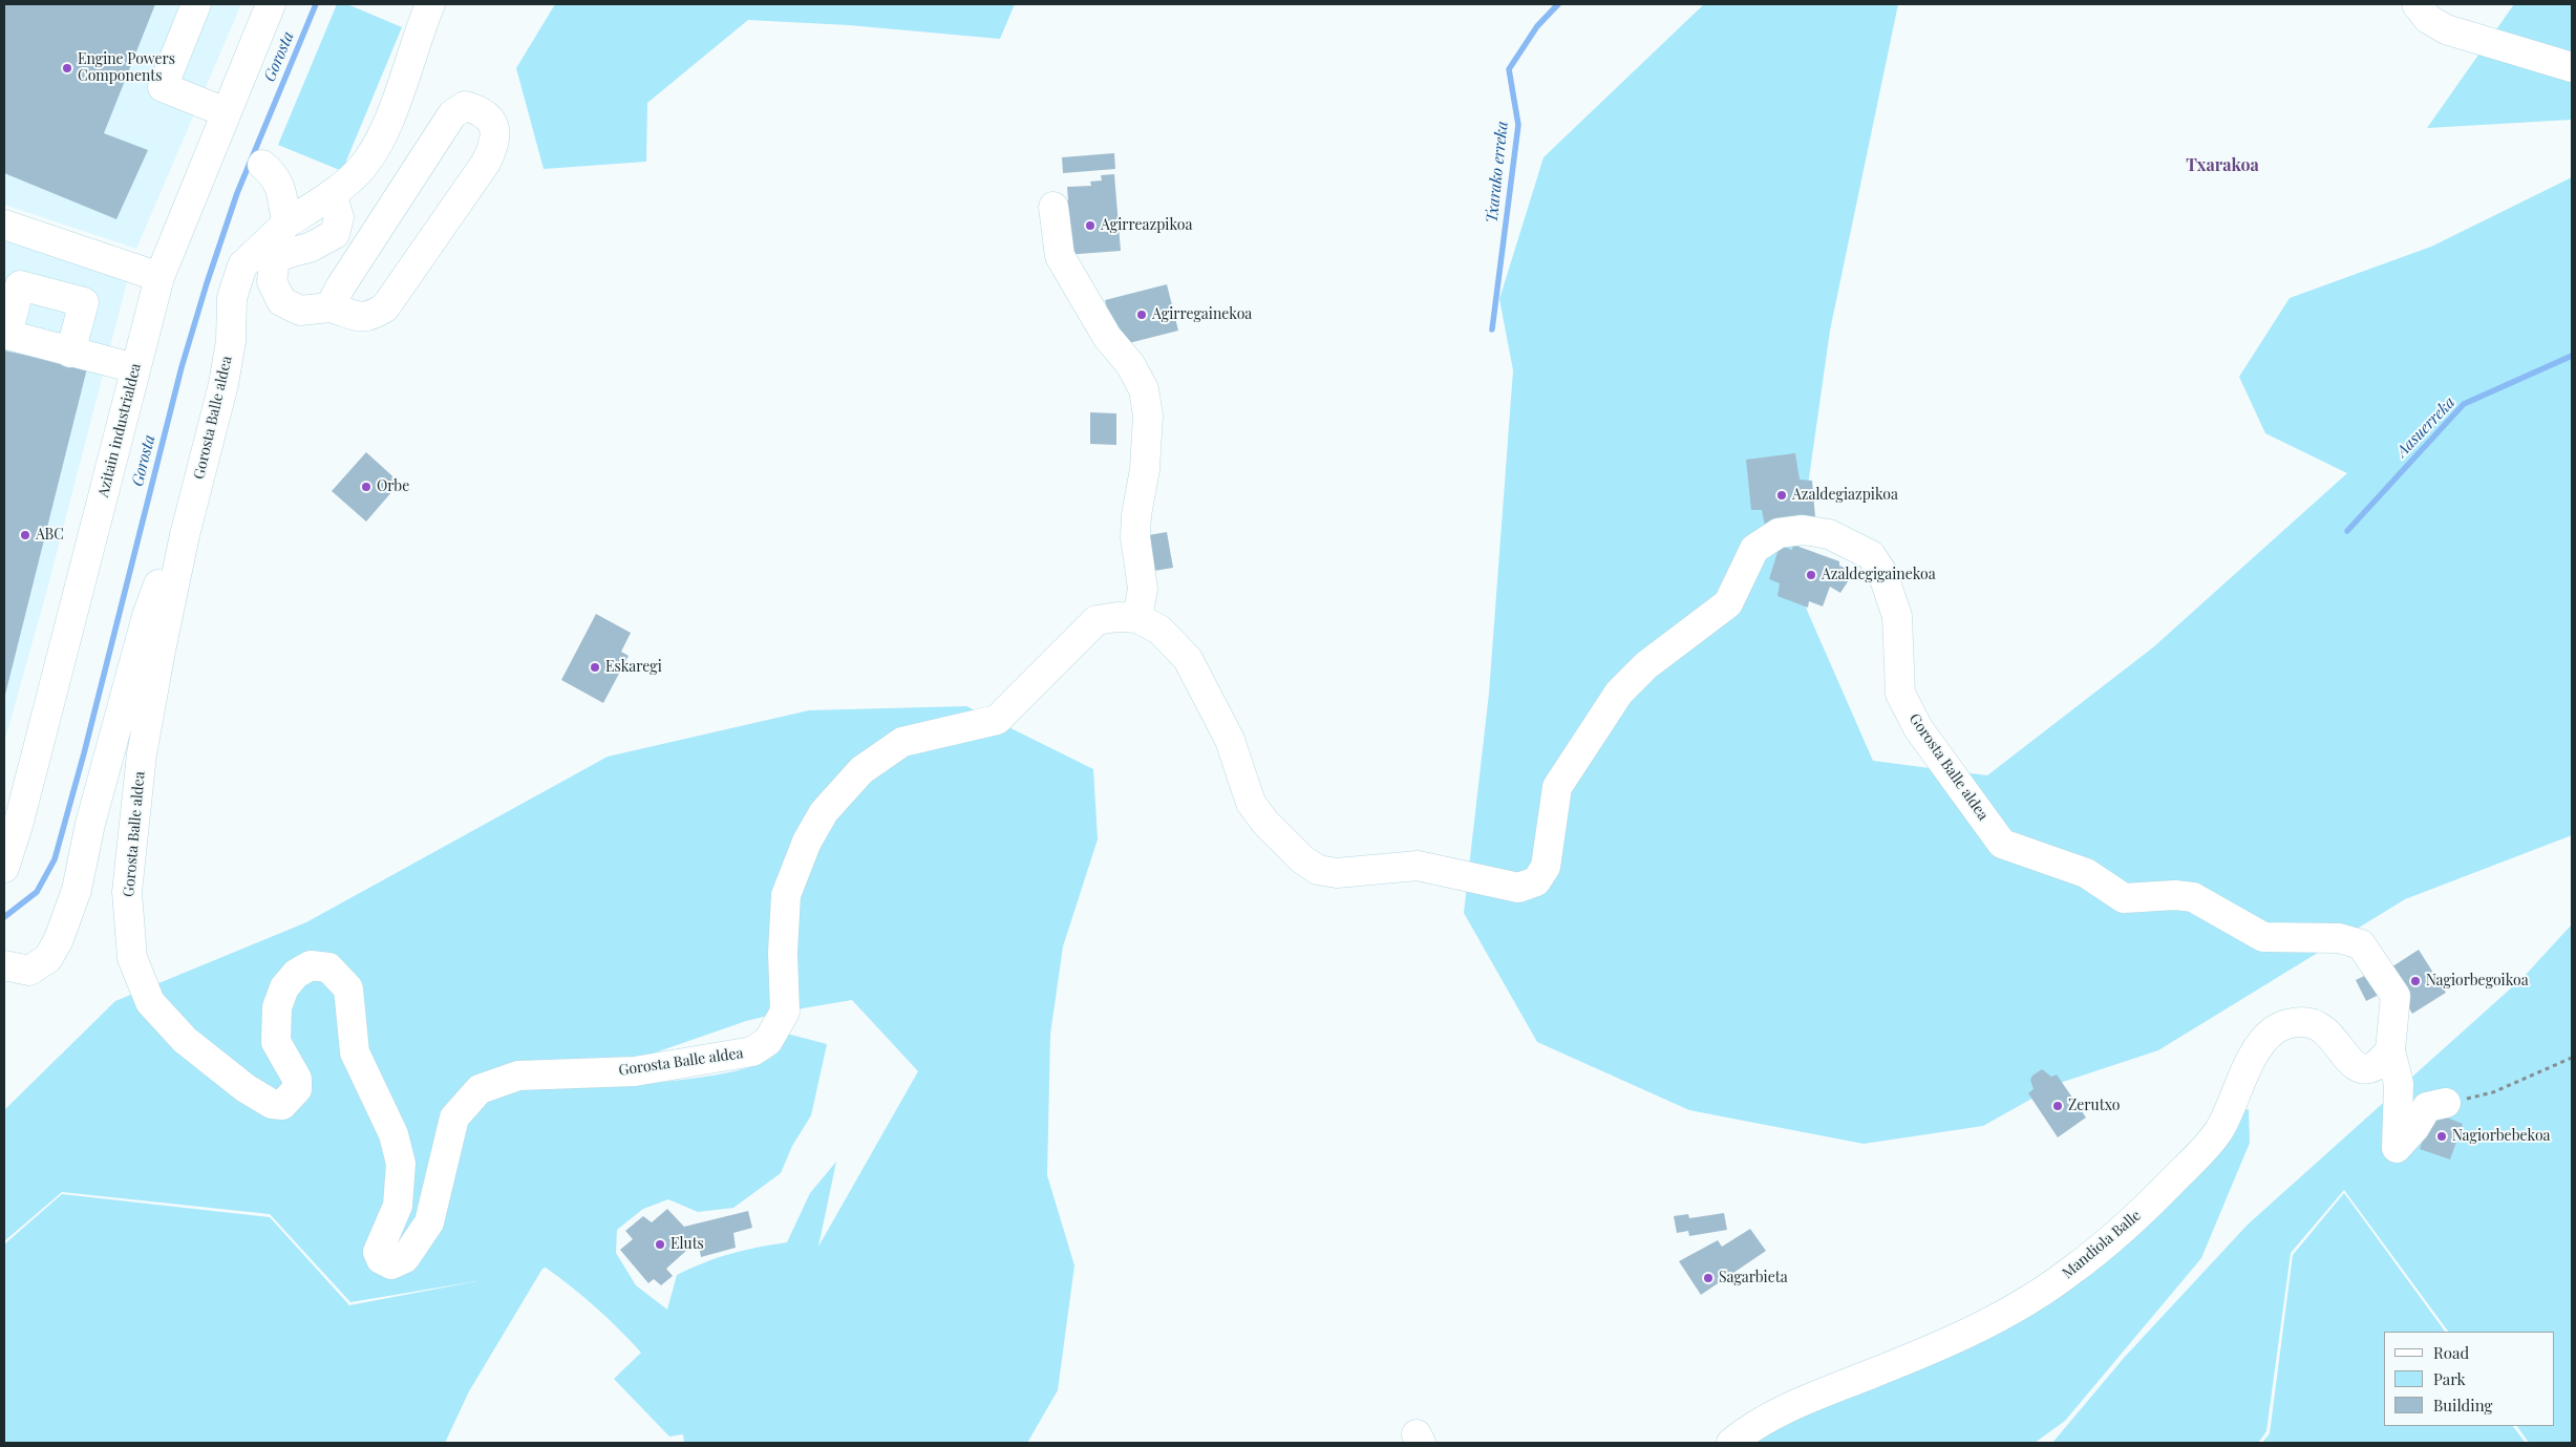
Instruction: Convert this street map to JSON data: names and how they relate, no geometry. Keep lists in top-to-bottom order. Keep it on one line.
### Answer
{"streets":{"street":["Gorosta Balle aldea","Azitain industrialdea","Mandiola Balle"]},"crossings":[["Gorosta Balle aldea","Mandiola Balle"]],"districts":["Txarakoa"],"water":["Gorosta","Txarako erreka","Aasuerreka"],"places":["Engine Powers Components","Agirreazpikoa","Agirregainekoa","Orbe","Azaldegiazpikoa","ABC","Azaldegigainekoa","Eskaregi","Nagiorbegoikoa","Zerutxo","Nagiorbebekoa","Eluts","Sagarbieta"],"legend":["Road","Park","Building"]}
